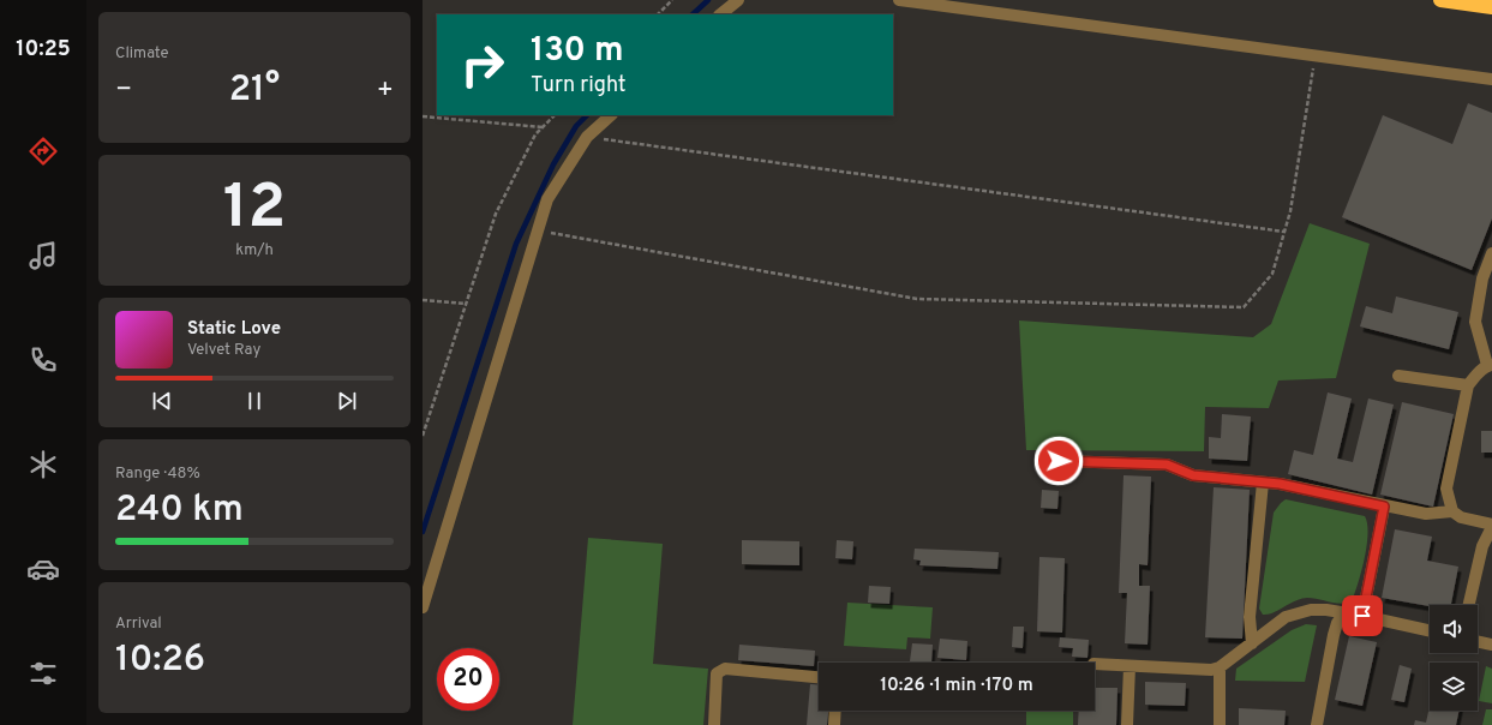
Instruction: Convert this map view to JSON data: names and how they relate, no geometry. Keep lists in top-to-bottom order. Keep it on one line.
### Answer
{"page":{"tabs":"10:25","tile":["Climate",["12","km/h"],["Range · 48%","240 km"],["Arrival","10:26"]],"turn":["130 m","Turn right"],"heat":["−","21°","+"],"song":["Static Love","Velvet Ray"],"limit":"20","trip":"10:26 · 1 min · 170 m"}}
